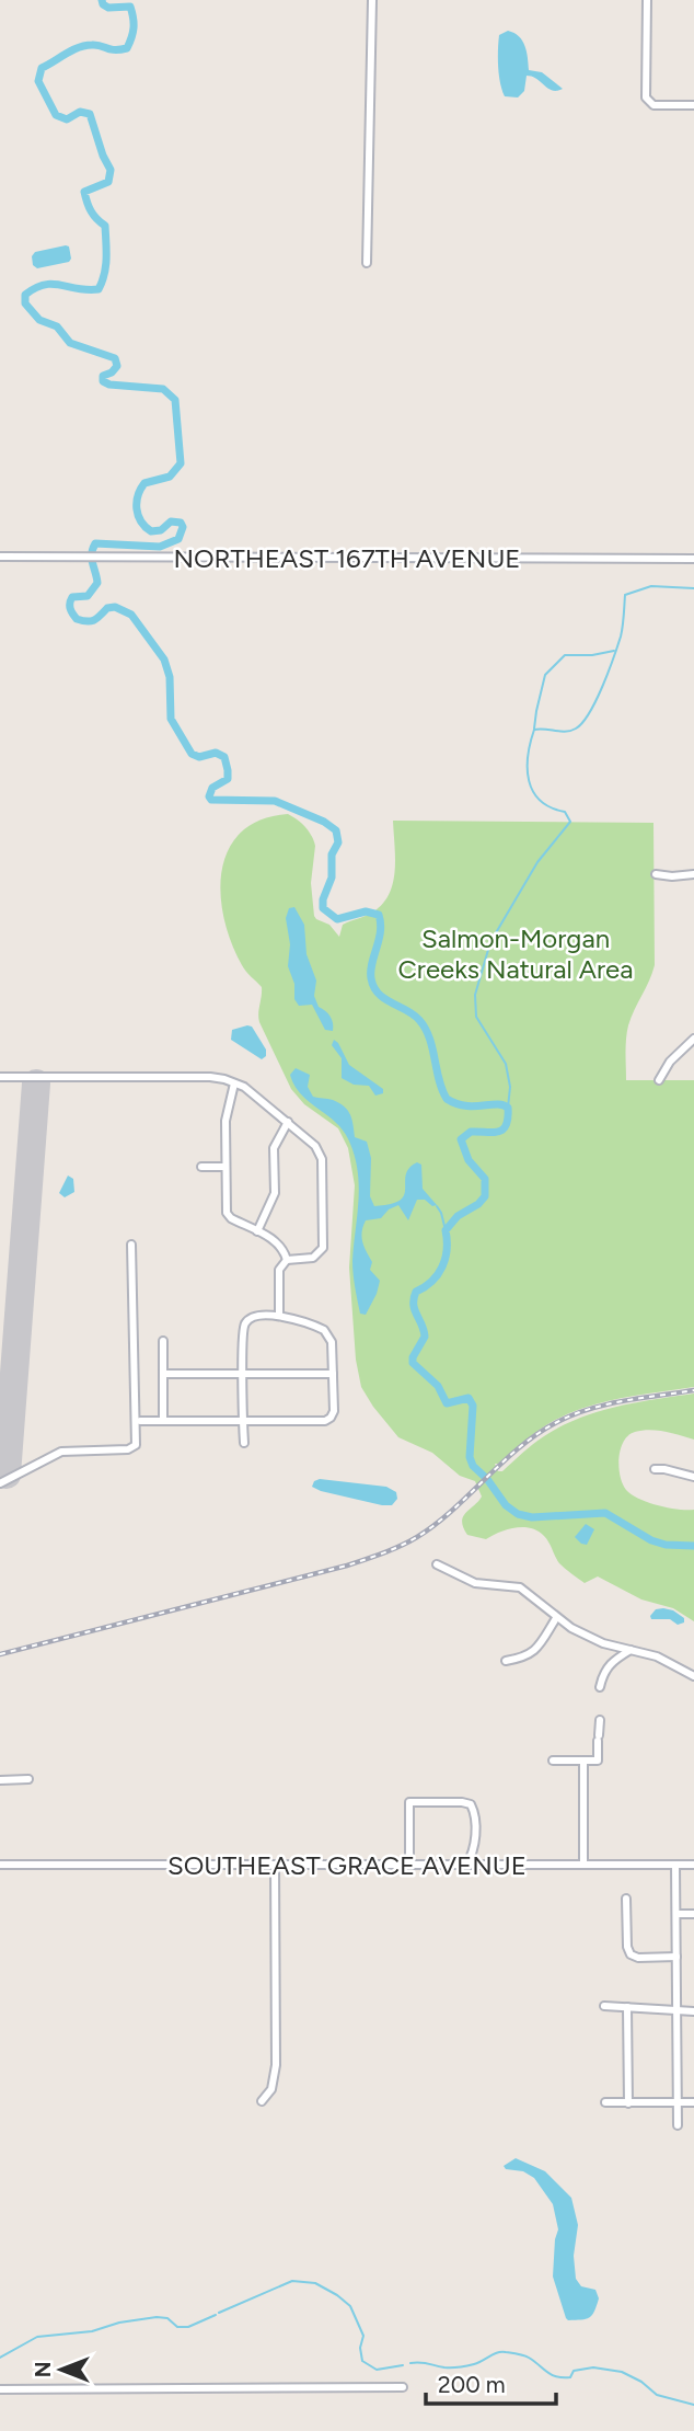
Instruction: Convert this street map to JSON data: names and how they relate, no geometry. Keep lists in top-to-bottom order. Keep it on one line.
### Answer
{"streets":{"street":["NORTHEAST 167TH AVENUE","SOUTHEAST GRACE AVENUE"]},"parks":["Salmon-Morgan Creeks Natural Area"],"scale_bar":"200 m","north":"left"}
